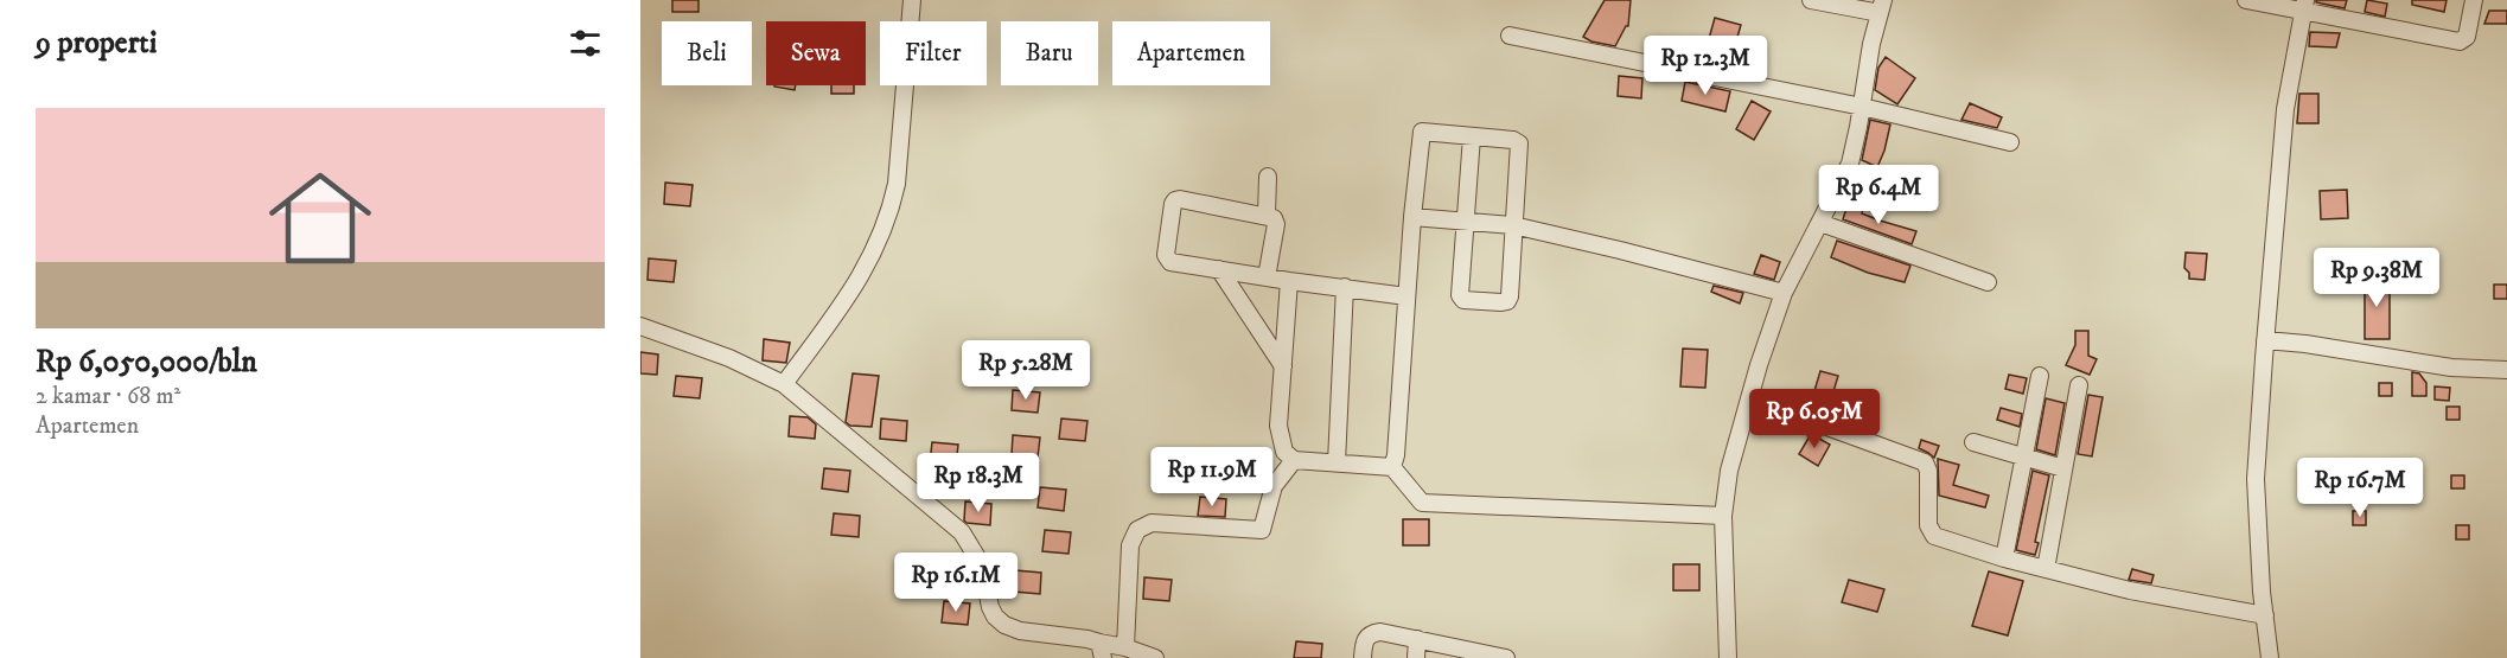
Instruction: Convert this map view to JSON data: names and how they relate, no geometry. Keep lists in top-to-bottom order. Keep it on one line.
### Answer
{"page":{"heading":"9 properti","chip":["Beli","Sewa","Filter","Baru","Apartemen"],"price":["Rp 12.3M","Rp 6.4M","Rp 9.38M","Rp 5.28M","Rp 6.05M","Rp 11.9M","Rp 18.3M","Rp 16.7M","Rp 16.1M"],"list":[{"name":"Rp 6,050,000/bln","note":"2 kamar · 68 m² · Apartemen"}]}}
